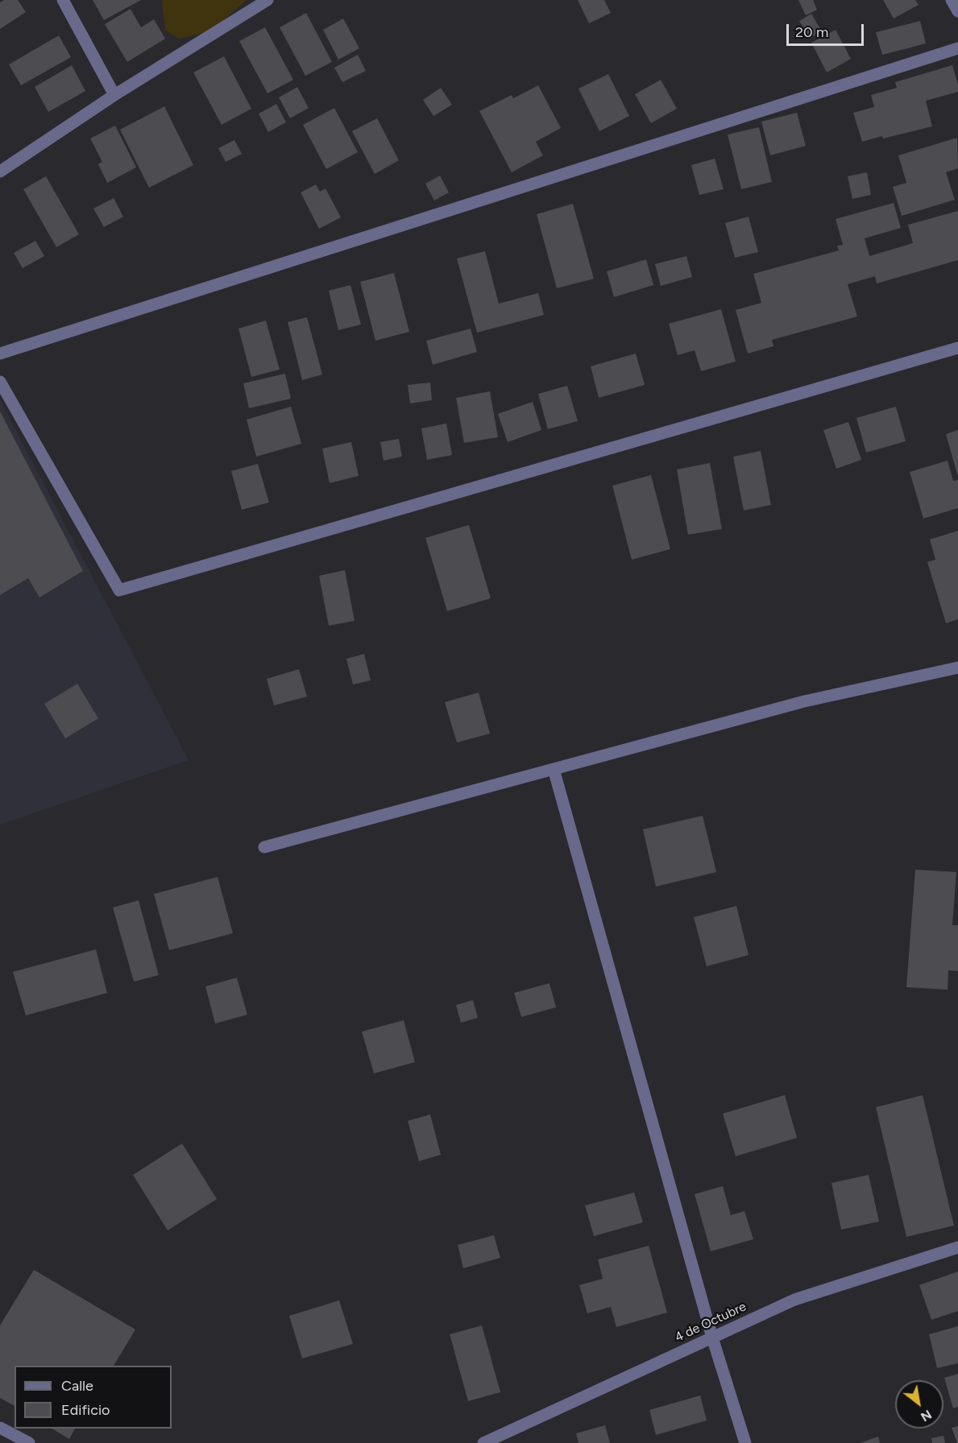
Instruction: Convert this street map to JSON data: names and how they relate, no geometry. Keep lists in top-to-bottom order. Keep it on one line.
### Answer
{"streets":{"street":["4 de Octubre"]},"legend":["Calle","Edificio"],"scale_bar":"20 m","north":"bottom right"}
